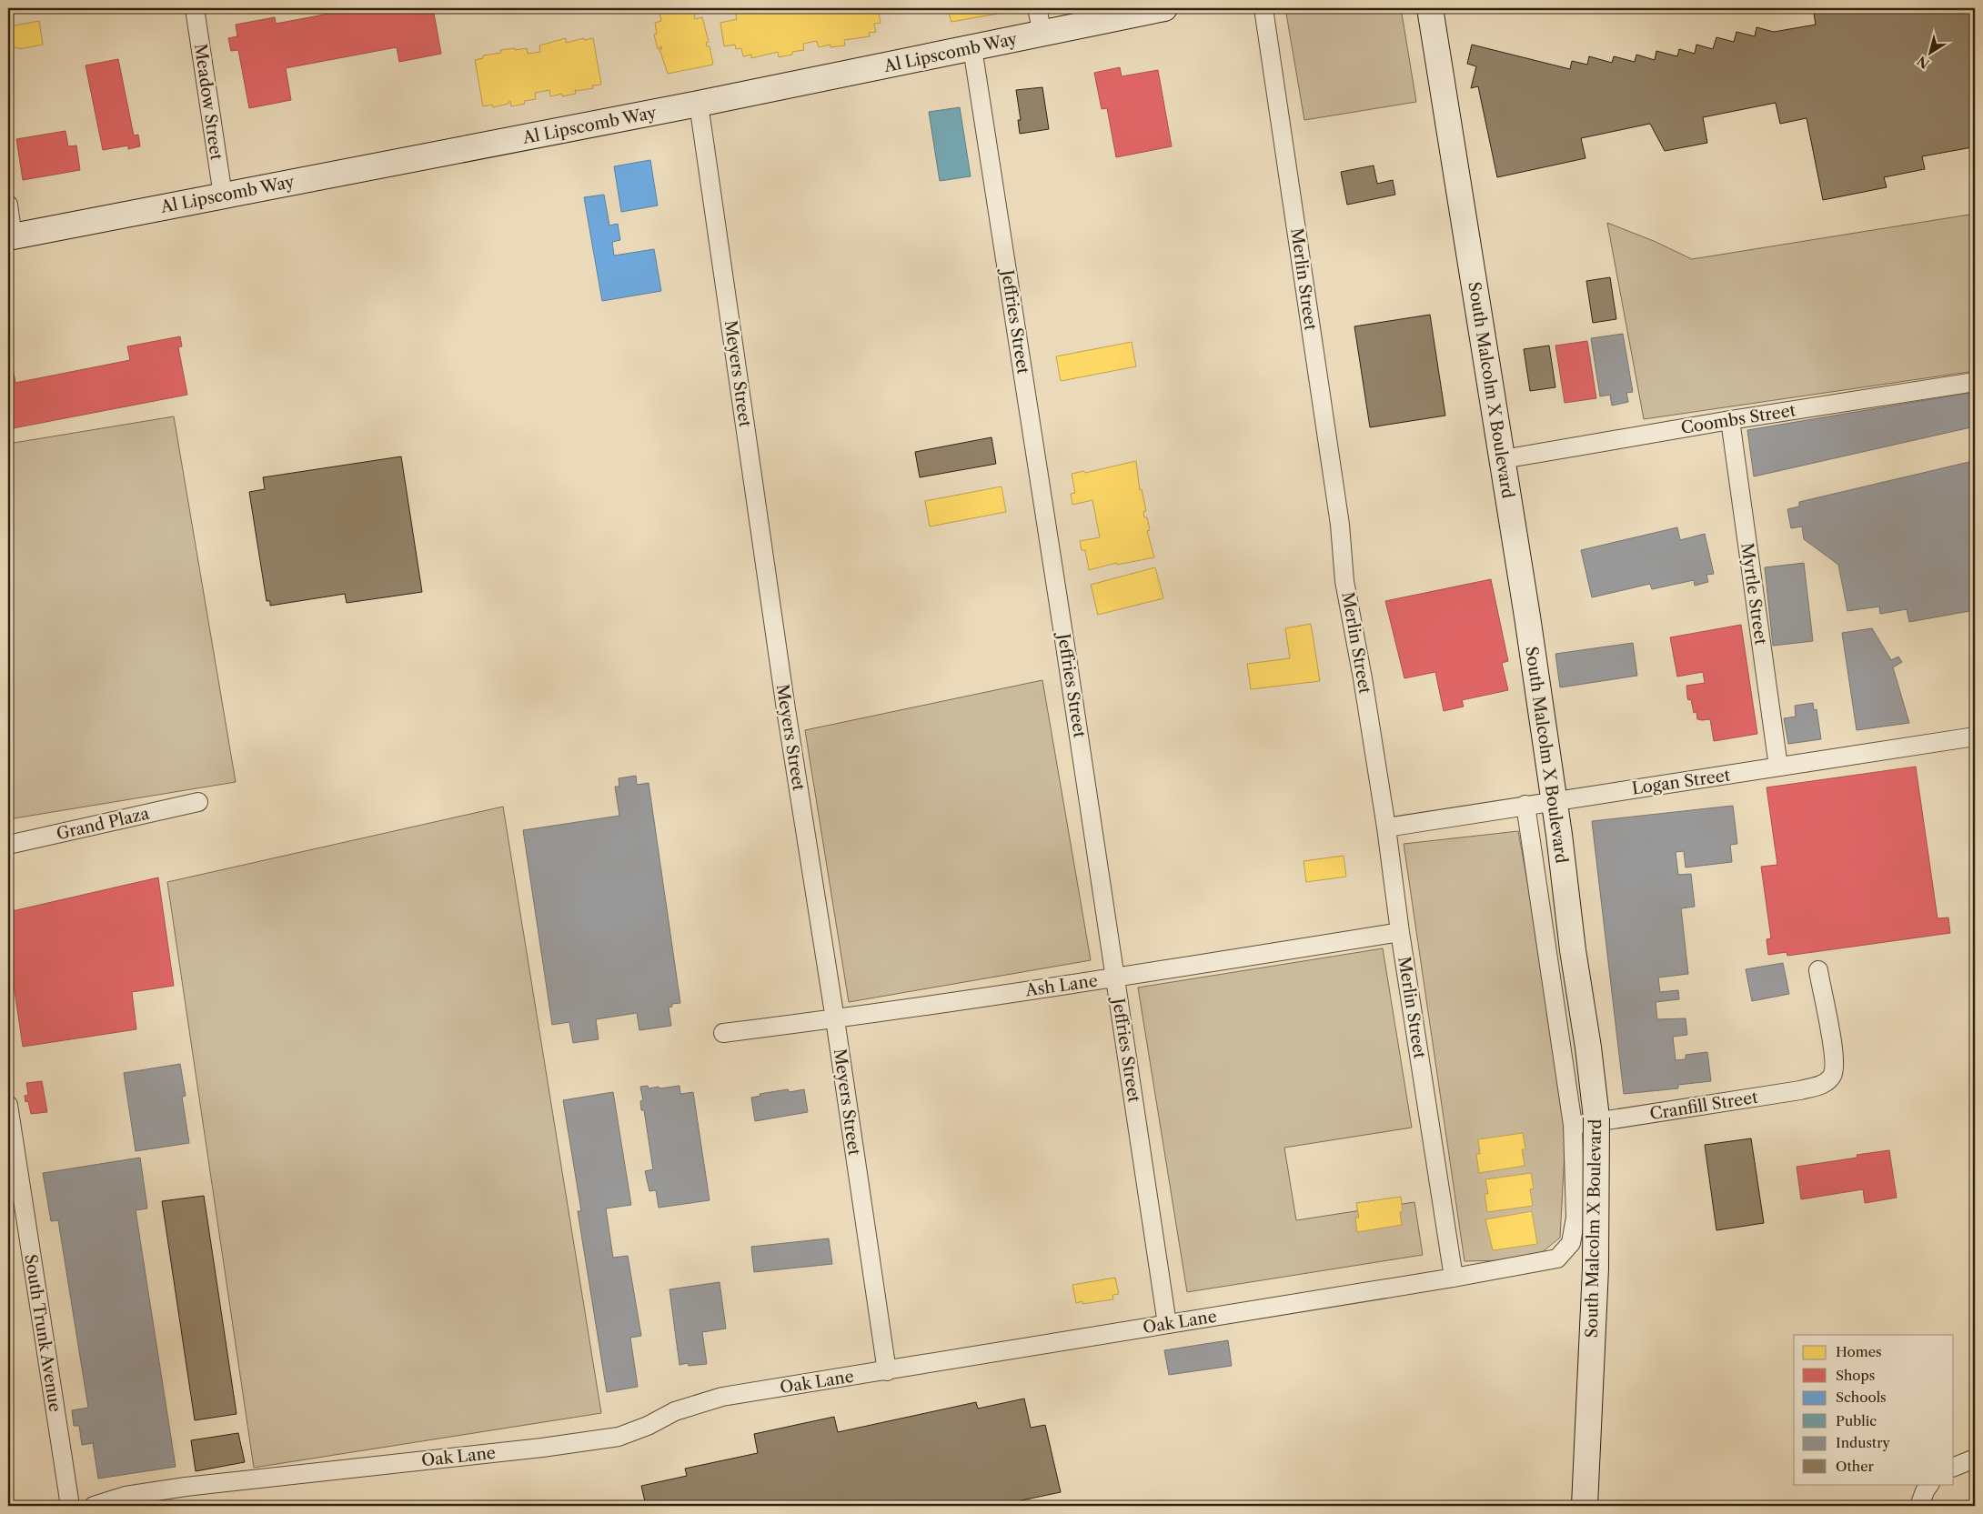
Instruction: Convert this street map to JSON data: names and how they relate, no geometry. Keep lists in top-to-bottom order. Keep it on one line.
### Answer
{"streets":{"street":["Al Lipscomb Way","Meadow Street","Merlin Street","Jeffries Street","Meyers Street","South Malcolm X Boulevard","Coombs Street","Myrtle Street","Logan Street","Grand Plaza","Ash Lane","Cranfill Street","Oak Lane","South Trunk Avenue"]},"crossings":[["Al Lipscomb Way","Meadow Street"],["Al Lipscomb Way","Jeffries Street"],["Al Lipscomb Way","Meyers Street"],["Merlin Street","Logan Street"],["Merlin Street","Ash Lane"],["Merlin Street","Oak Lane"],["Jeffries Street","Ash Lane"],["Jeffries Street","Oak Lane"],["Meyers Street","Ash Lane"],["Meyers Street","Oak Lane"],["South Malcolm X Boulevard","Coombs Street"],["South Malcolm X Boulevard","Logan Street"],["Coombs Street","Myrtle Street"],["Myrtle Street","Logan Street"],["Logan Street","Oak Lane"],["Cranfill Street","Oak Lane"]],"legend":["Homes","Shops","Schools","Public","Industry","Other"],"north":"bottom left"}
